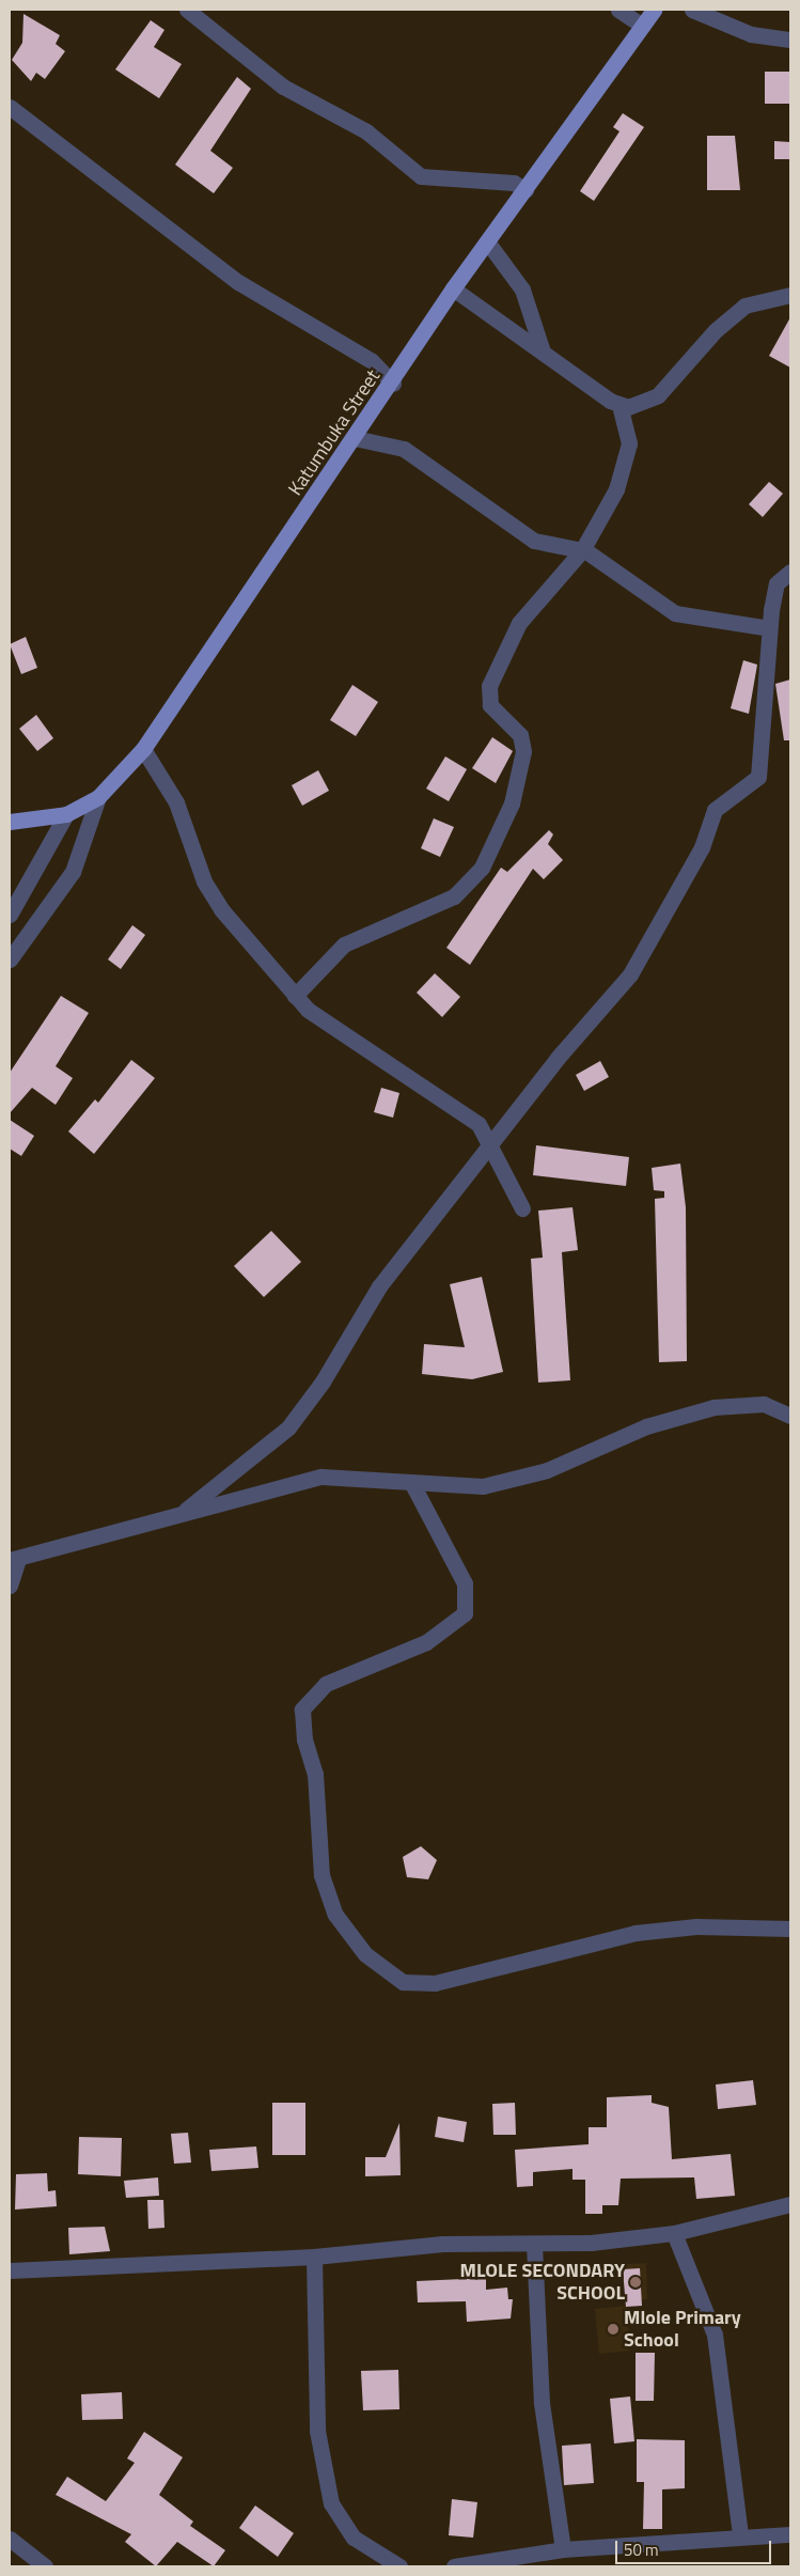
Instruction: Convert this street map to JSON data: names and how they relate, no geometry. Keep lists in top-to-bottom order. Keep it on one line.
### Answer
{"streets":{"main road":["Katumbuka Street"]},"places":["MLOLE SECONDARY SCHOOL","Mlole Primary School"],"scale_bar":"50 m"}
